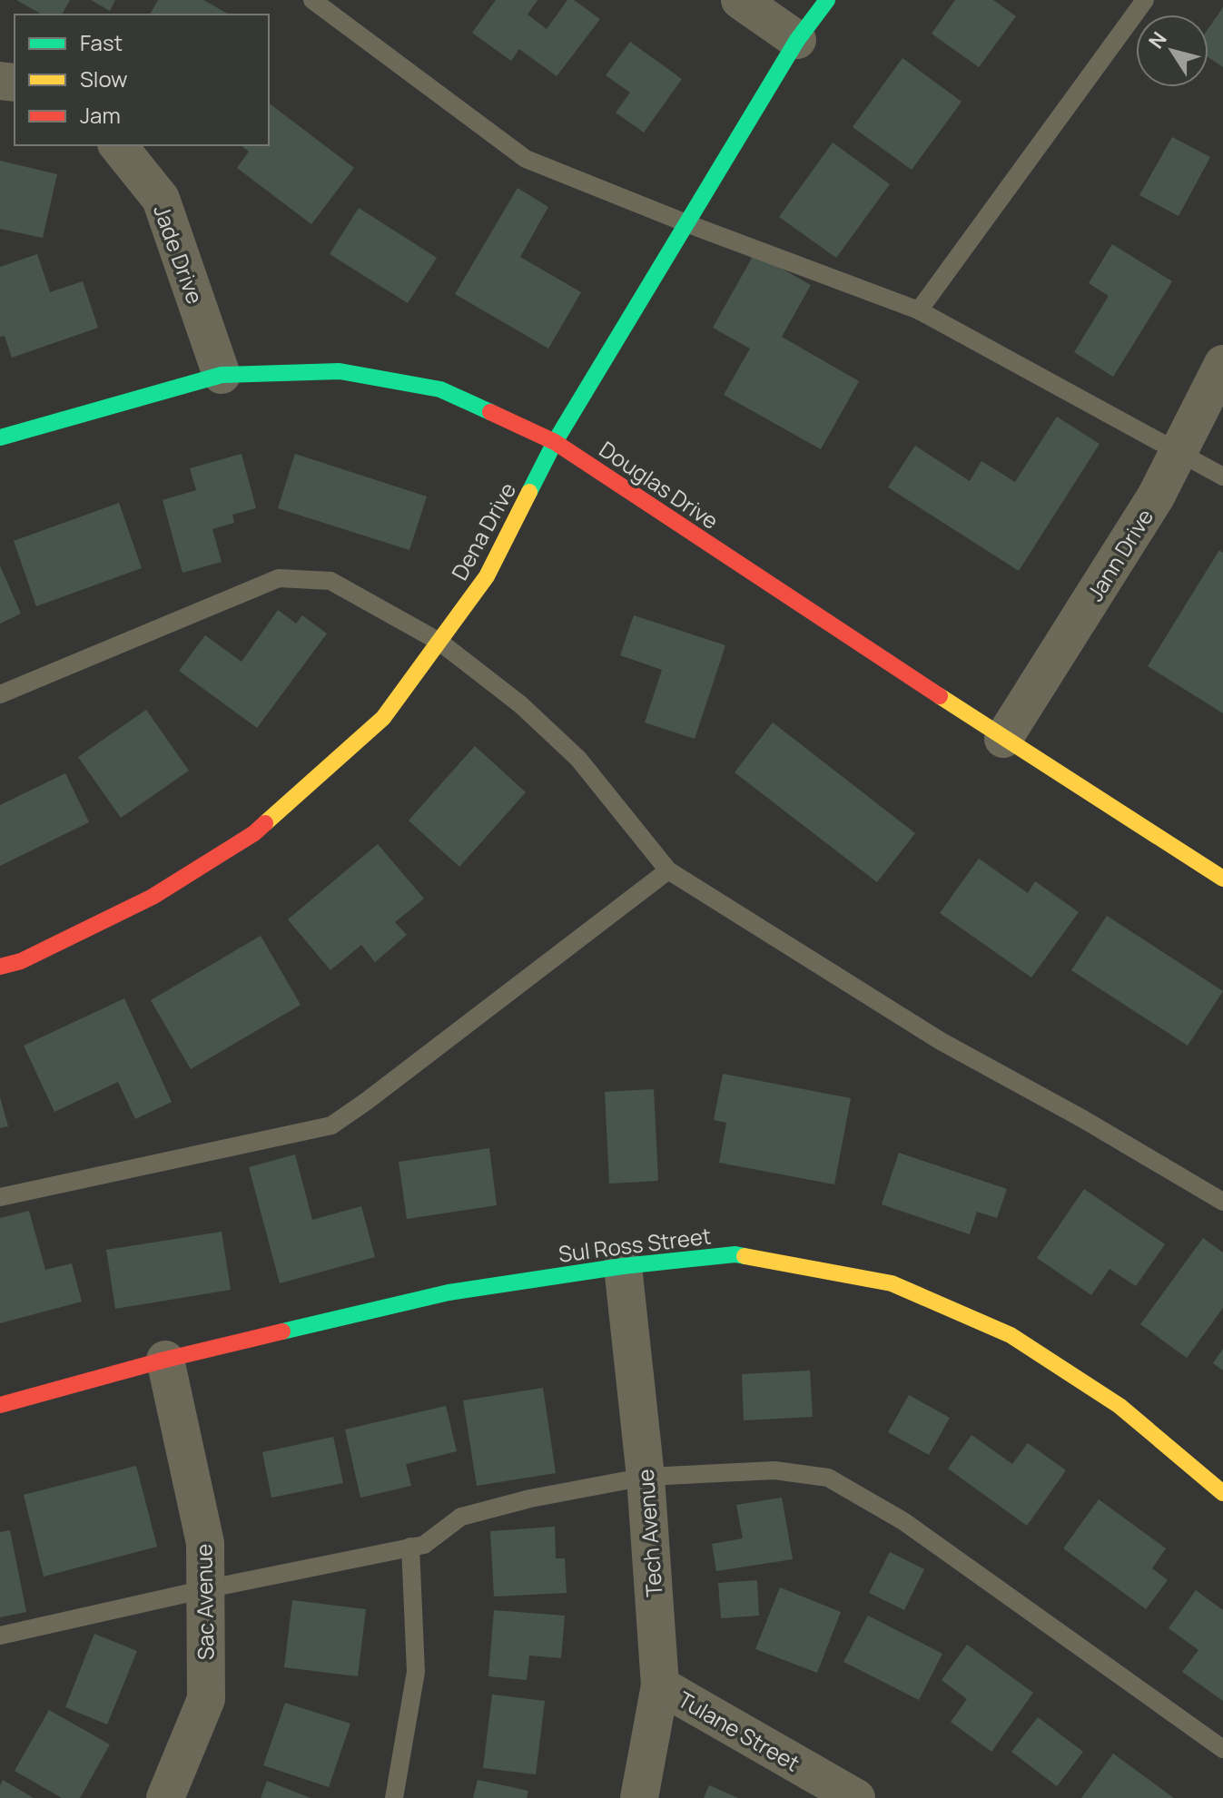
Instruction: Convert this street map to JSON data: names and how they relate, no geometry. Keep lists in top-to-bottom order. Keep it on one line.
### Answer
{"streets":{"street":["Jade Drive","Douglas Drive","Dena Drive","Jann Drive","Sul Ross Street","Tech Avenue","Sac Avenue","Tulane Street"]},"crossings":[["Jade Drive","Douglas Drive"],["Douglas Drive","Dena Drive"],["Douglas Drive","Jann Drive"],["Sul Ross Street","Tech Avenue"],["Sul Ross Street","Sac Avenue"],["Tech Avenue","Tulane Street"]],"legend":["Fast","Slow","Jam"],"north":"top left"}
